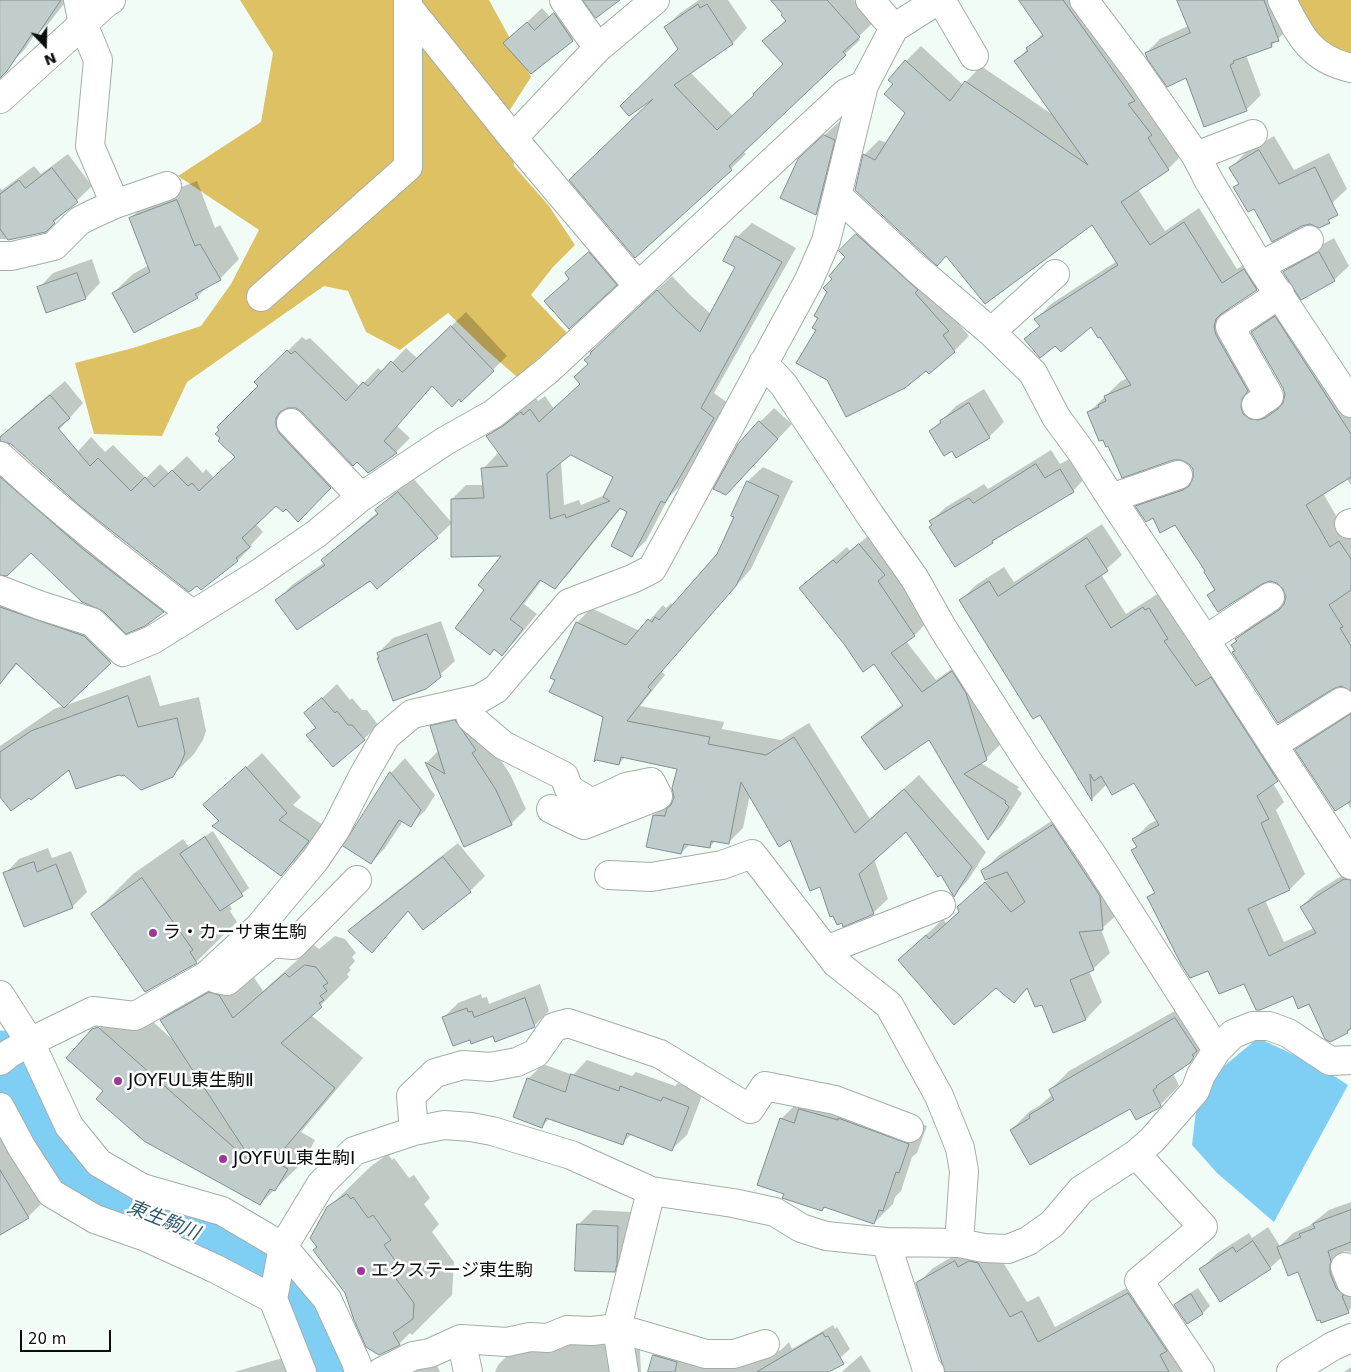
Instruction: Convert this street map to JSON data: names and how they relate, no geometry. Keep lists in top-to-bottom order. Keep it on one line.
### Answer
{"water":["東生駒川"],"places":["ラ・カーサ東生駒","JOYFUL東生駒Ⅱ","JOYFUL東生駒Ⅰ","エクステージ東生駒"],"scale_bar":"20 m","north":"bottom"}
